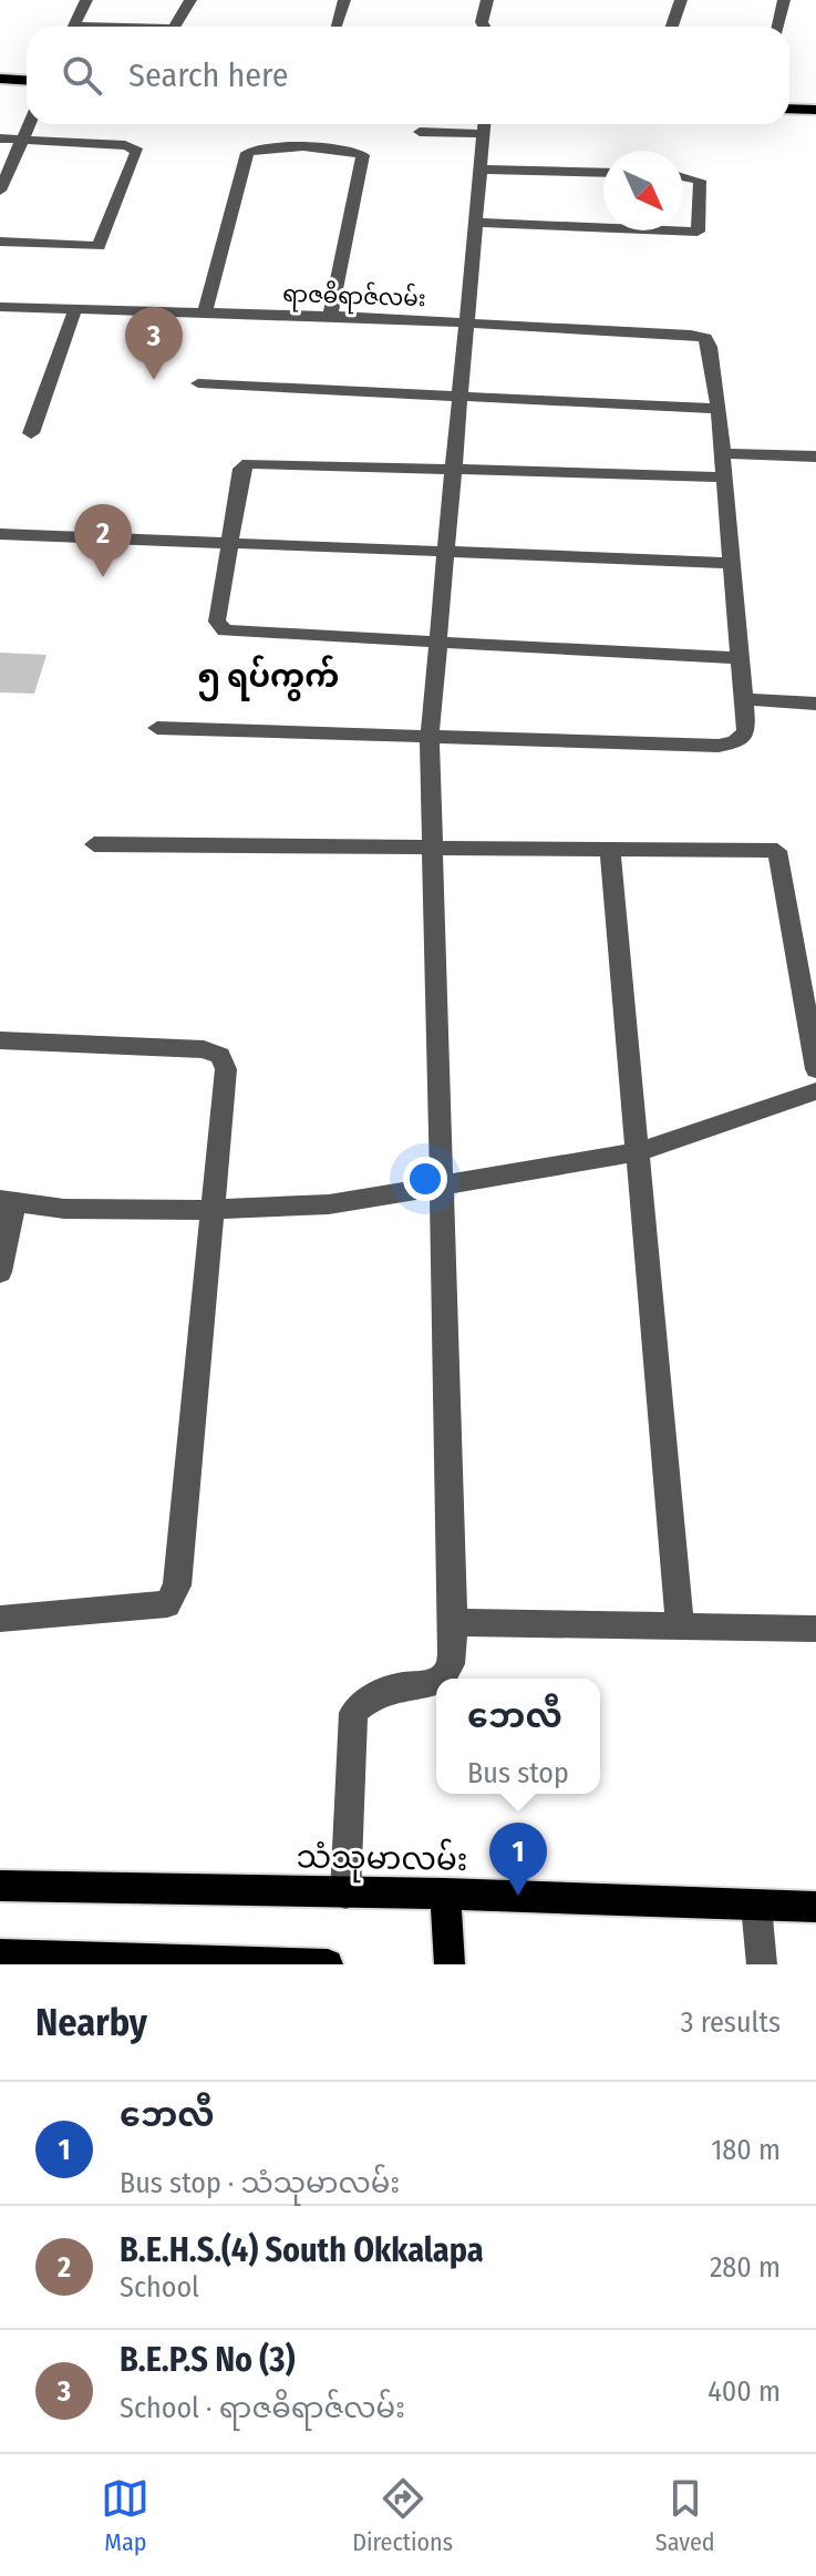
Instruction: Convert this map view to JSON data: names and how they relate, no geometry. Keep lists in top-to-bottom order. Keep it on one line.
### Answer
{"streets":{"main road":["သံသုမာလမ်း"],"street":["ရာဇဓိရာဇ်လမ်း"]},"districts":["၅ ရပ်ကွက်"],"north":"bottom right","page":{"search":"Search here","pins":["3","2","1"],"popup":["ဘေလီ","Bus stop"],"heading":["Nearby","3 results"],"list":[{"mark":"1","name":"ဘေလီ","note":"Bus stop · သံသုမာလမ်း","value":"180 m"},{"mark":"2","name":"B.E.H.S.(4) South Okkalapa","note":"School","value":"280 m"},{"mark":"3","name":"B.E.P.S No (3)","note":"School · ရာဇဓိရာဇ်လမ်း","value":"400 m"}],"nav":["Map","Directions","Saved"]}}
